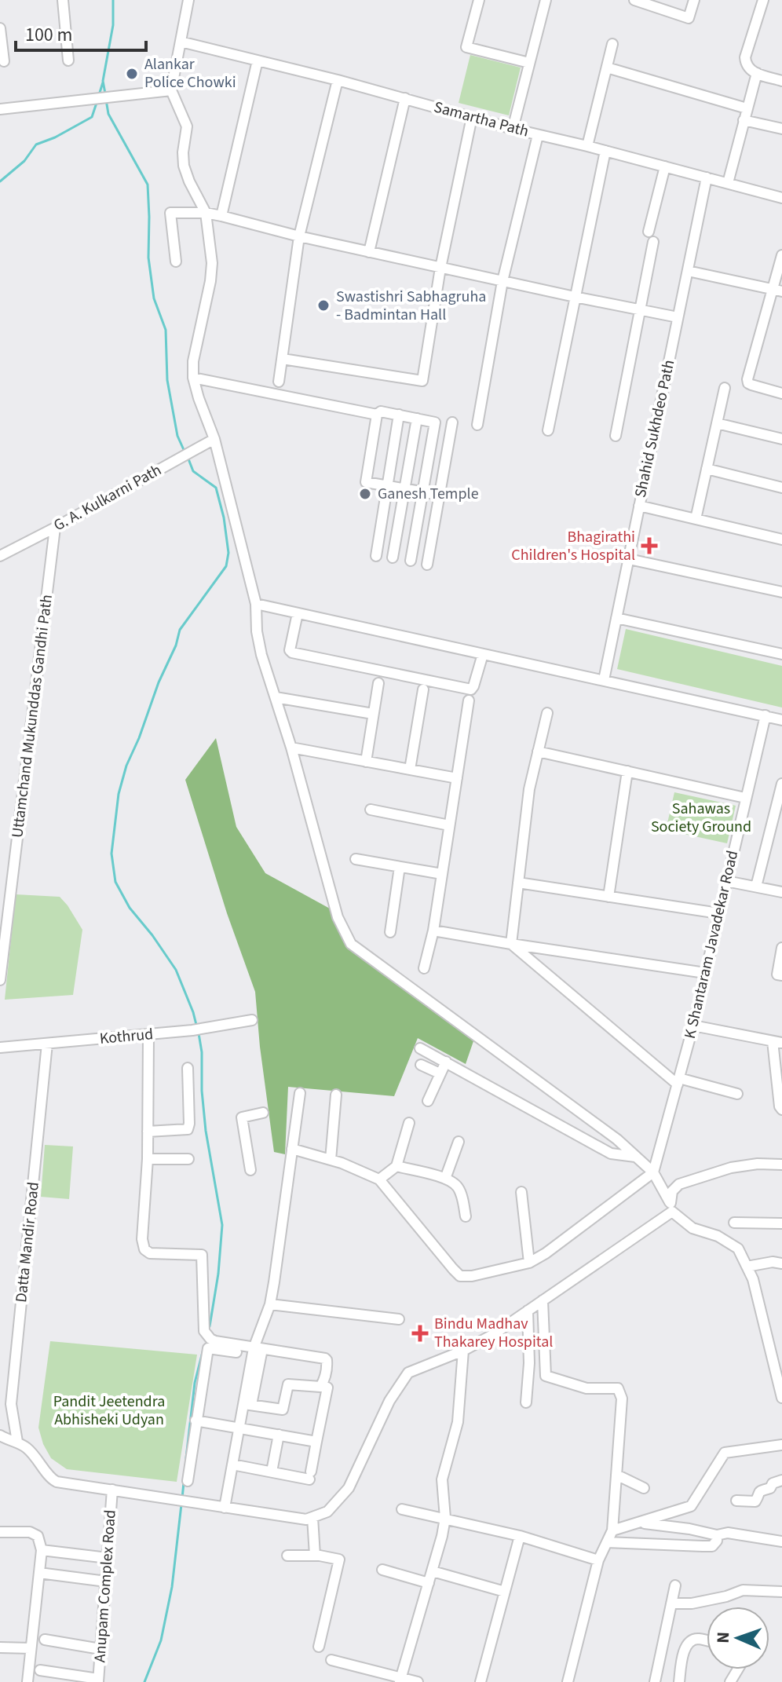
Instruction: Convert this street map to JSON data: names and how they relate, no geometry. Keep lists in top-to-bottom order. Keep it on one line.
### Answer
{"streets":{"street":["Samartha Path","Shahid Sukhdeo Path","G. A. Kulkarni Path","Uttamchand Mukunddas Gandhi Path","K Shantaram Javadekar Road","Kothrud","Datta Mandir Road","Anupam Complex Road"]},"crossings":[["Samartha Path","Shahid Sukhdeo Path"],["G. A. Kulkarni Path","Uttamchand Mukunddas Gandhi Path"],["Kothrud","Datta Mandir Road"]],"parks":["Sahawas Society Ground","Pandit Jeetendra Abhisheki Udyan"],"places":{"other":["Alankar Police Chowki","Swastishri Sabhagruha - Badmintan Hall","Ganesh Temple"],"health":["Bhagirathi Children's Hospital","Bindu Madhav Thakarey Hospital"]},"scale_bar":"100 m","north":"left"}
